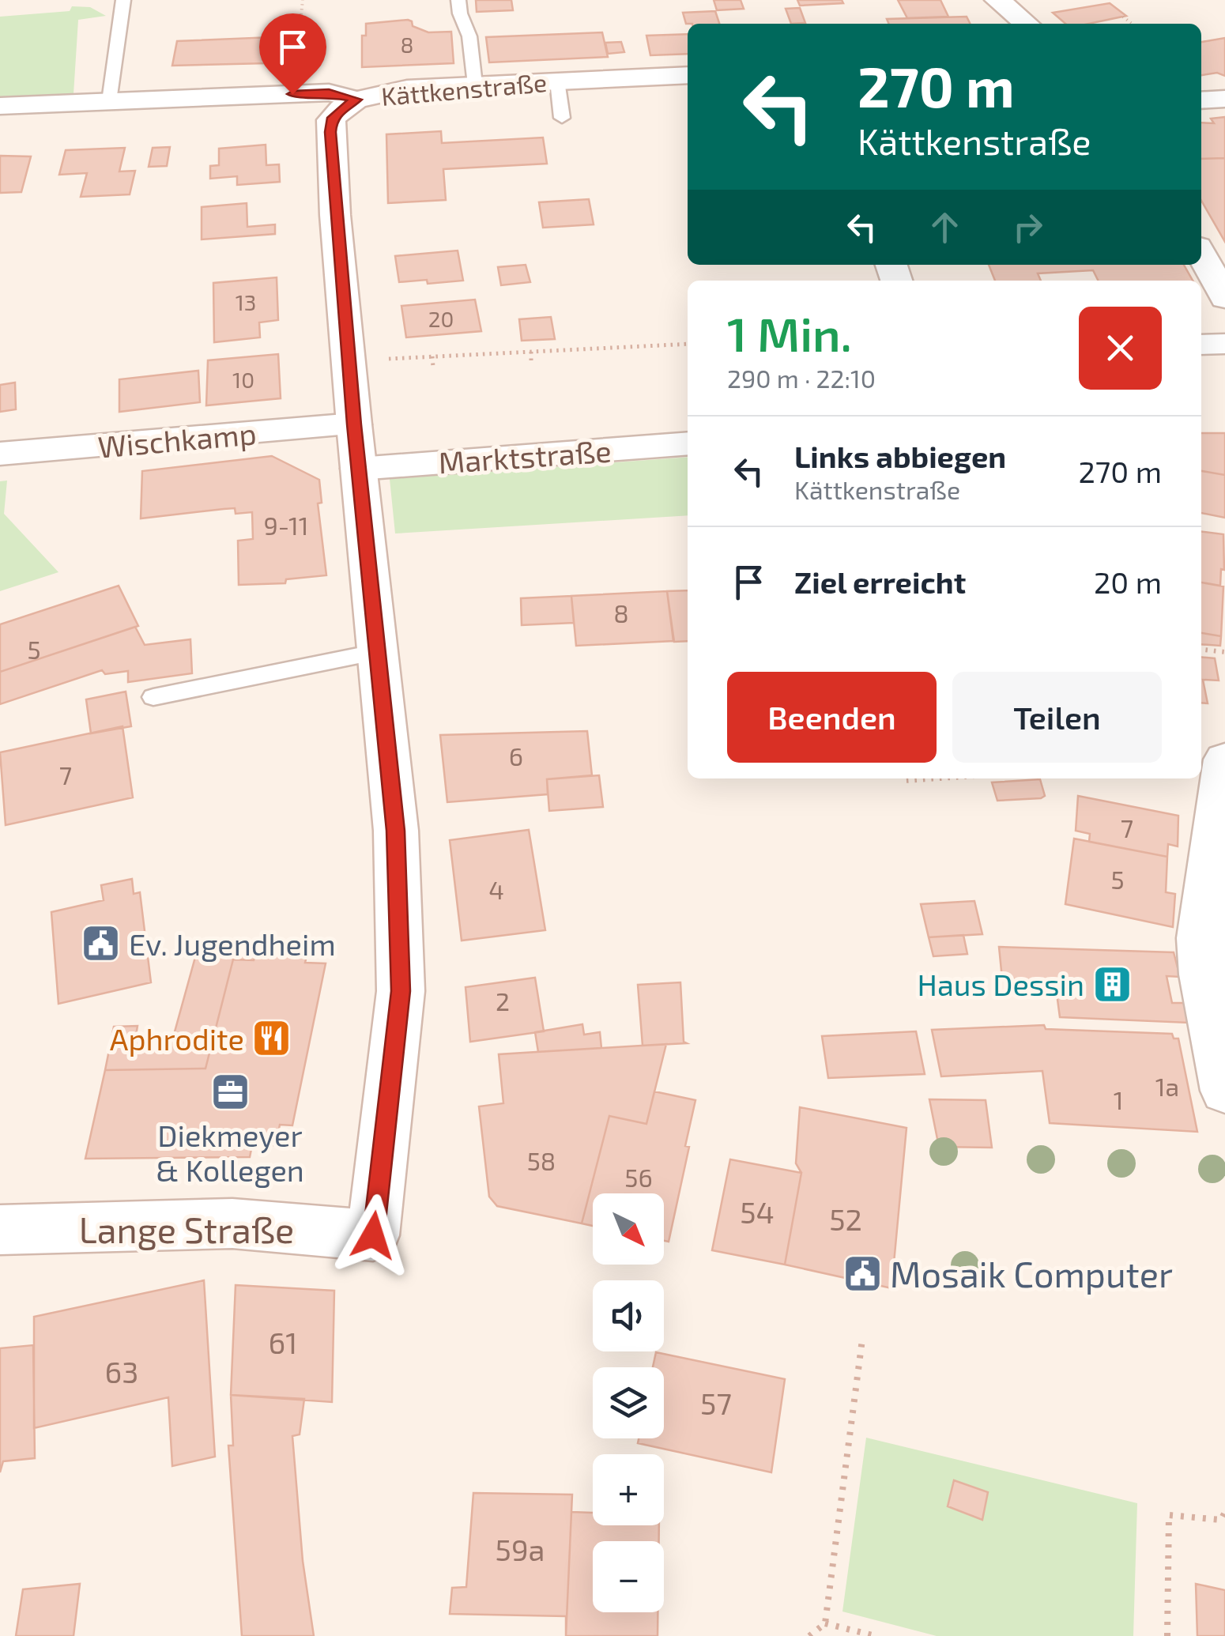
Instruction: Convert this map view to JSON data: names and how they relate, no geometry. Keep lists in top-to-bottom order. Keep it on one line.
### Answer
{"streets":{"street":["Kättkenstraße","Wischkamp","Marktstraße","Lange Straße"]},"places":{"public building":["Ev. Jugendheim","Mosaik Computer"],"building":["Haus Dessin"],"restaurant":["Aphrodite"],"office":["Diekmeyer & Kollegen"]},"house_numbers":["8","13","20","10","9-11","8","5","6","7","7","5","4","2","1a","1","58","56","54","52","61","63","57","59a"],"north":"bottom right","page":{"turn":["270 m","Kättkenstraße"],"heading":["1 Min.","290 m · 22:10"],"list":[{"name":"Links abbiegen","note":"Kättkenstraße","value":"270 m"},{"name":"Ziel erreicht","value":"20 m"}],"buttons":["Beenden","Teilen"],"map_buttons":["+","−"]}}
